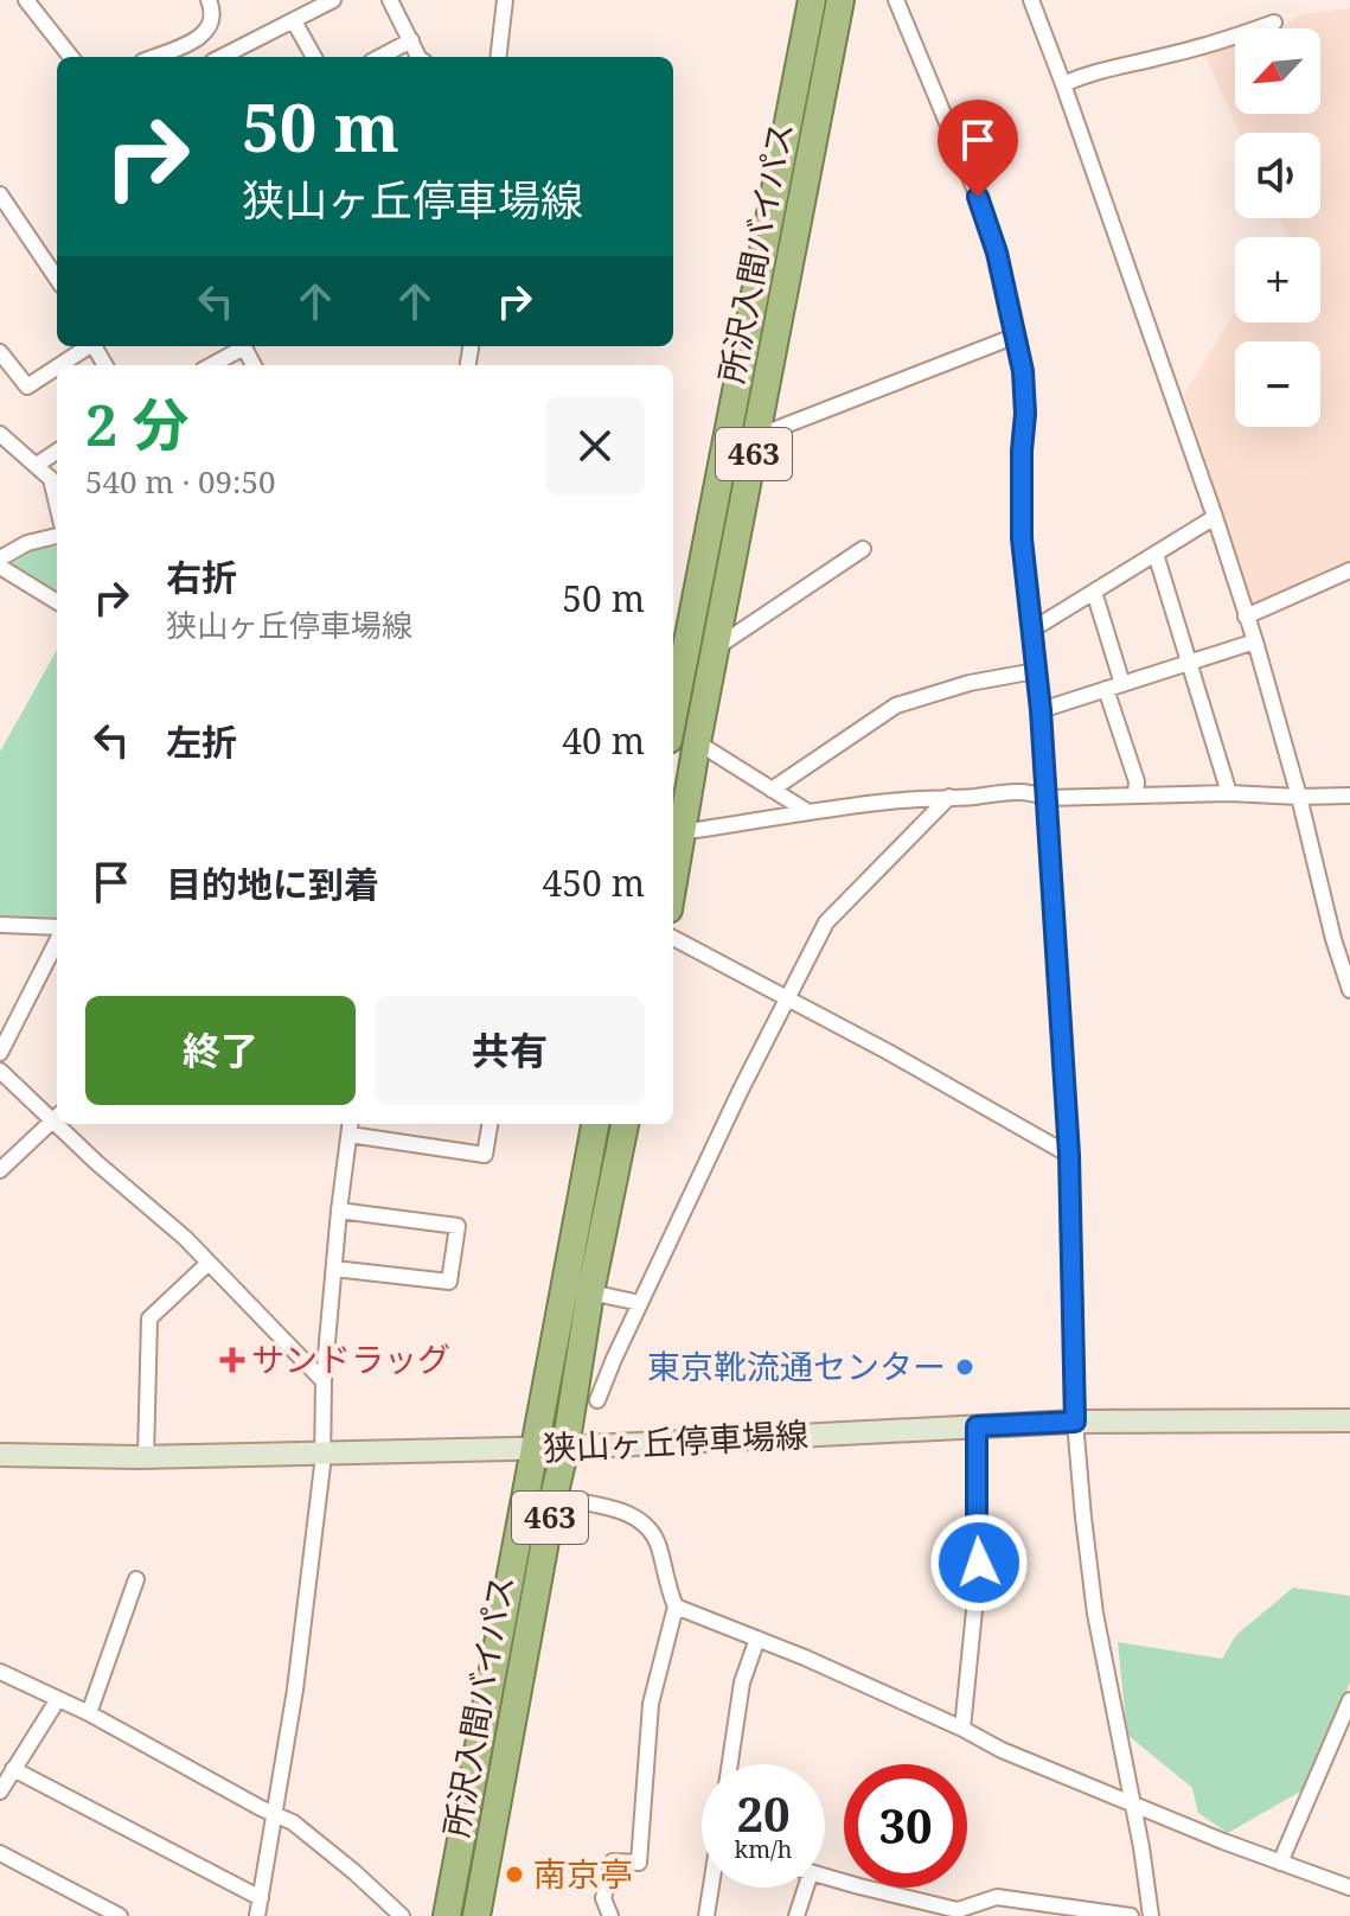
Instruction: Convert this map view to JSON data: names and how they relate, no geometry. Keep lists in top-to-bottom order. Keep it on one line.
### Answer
{"streets":{"highway":["所沢入間バイパス","463"],"main road":["狭山ヶ丘停車場線"]},"crossings":[["所沢入間バイパス","狭山ヶ丘停車場線"]],"places":{"health":["サンドラッグ"],"other":["東京靴流通センター","南京亭"]},"north":"bottom left","page":{"map_buttons":["+","−"],"turn":["50 m","狭山ヶ丘停車場線"],"heading":["2 分","540 m · 09:50"],"list":[{"name":"右折","note":"狭山ヶ丘停車場線","value":"50 m"},{"name":"左折","value":"40 m"},{"name":"目的地に到着","value":"450 m"}],"buttons":["終了","共有"],"speed":"20 km/h","limit":"30"}}
